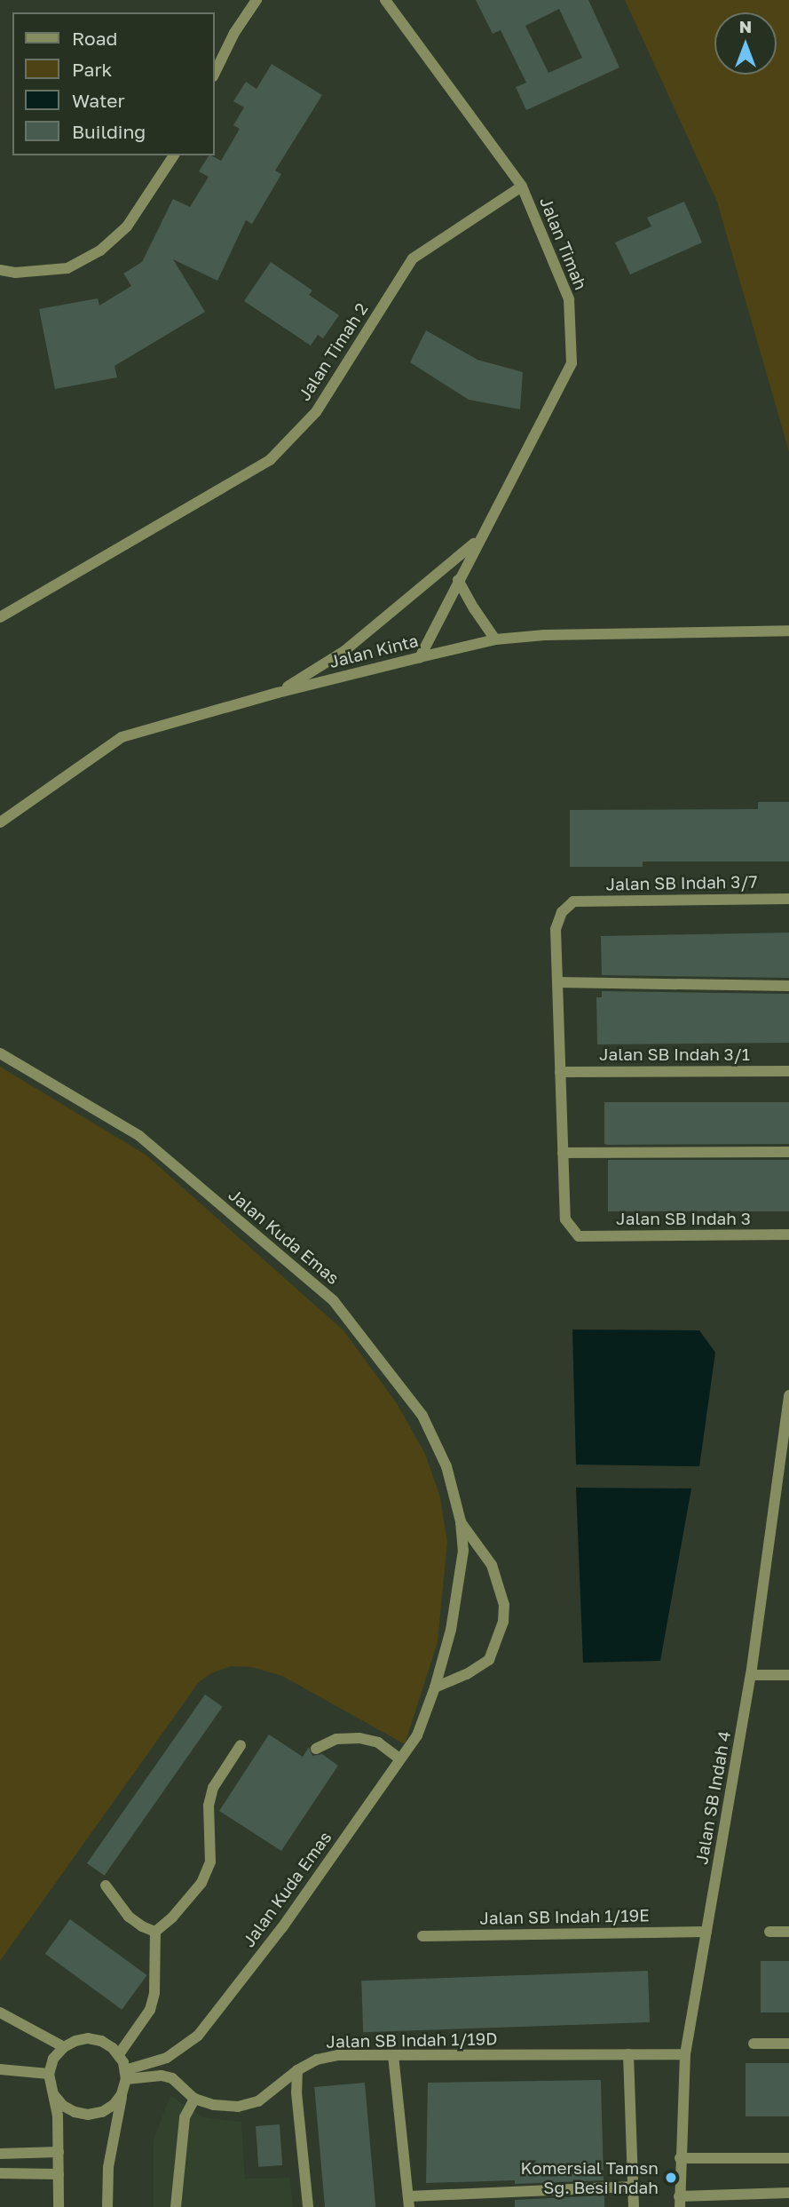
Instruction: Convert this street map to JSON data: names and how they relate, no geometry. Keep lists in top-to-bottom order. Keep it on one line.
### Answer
{"streets":{"street":["Jalan Timah","Jalan Timah 2","Jalan Kinta","Jalan SB Indah 3/7","Jalan SB Indah 3/1","Jalan SB Indah 3","Jalan Kuda Emas","Jalan SB Indah 4","Jalan SB Indah 1/19E","Jalan SB Indah 1/19D"]},"crossings":[["Jalan Timah","Jalan Timah 2"],["Jalan Timah","Jalan Kinta"],["Jalan Kuda Emas","Jalan SB Indah 1/19D"],["Jalan SB Indah 4","Jalan SB Indah 1/19E"],["Jalan SB Indah 4","Jalan SB Indah 1/19D"]],"places":["Komersial Tamsn Sg. Besi Indah"],"legend":["Road","Park","Water","Building"],"north":"top"}
